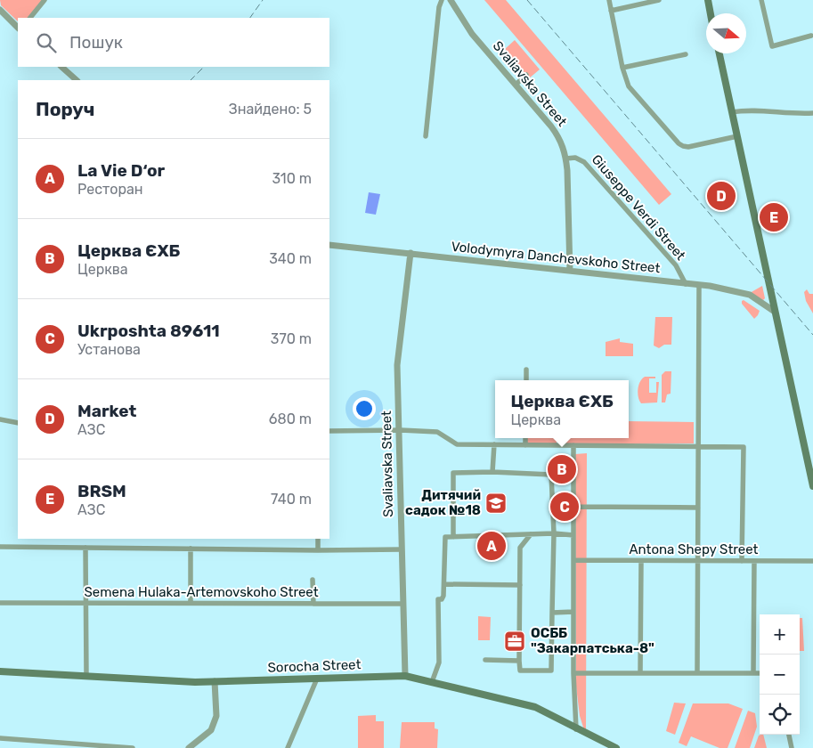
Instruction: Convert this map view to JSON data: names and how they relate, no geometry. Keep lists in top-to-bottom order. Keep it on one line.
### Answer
{"streets":{"main road":["Sorocha Street"],"street":["Svaliavska Street","Giuseppe Verdi Street","Volodymyra Danchevskoho Street","Antona Shepy Street","Semena Hulaka-Artemovskoho Street"]},"crossings":[["Svaliavska Street","Giuseppe Verdi Street"],["Svaliavska Street","Volodymyra Danchevskoho Street"],["Svaliavska Street","Semena Hulaka-Artemovskoho Street"],["Svaliavska Street","Sorocha Street"],["Giuseppe Verdi Street","Volodymyra Danchevskoho Street"]],"places":{"school or university":["Дитячий садок №18"],"office":["ОСББ \"Закарпатська-8\""]},"north":"right","page":{"search":"Пошук","heading":["Поруч","Знайдено: 5"],"list":[{"mark":"A","name":"La Vie D‘or","note":"Ресторан","value":"310 m"},{"mark":"B","name":"Церква ЄХБ","note":"Церква","value":"340 m"},{"mark":"C","name":"Ukrposhta 89611","note":"Установа","value":"370 m"},{"mark":"D","name":"Market","note":"АЗС","value":"680 m"},{"mark":"E","name":"BRSM","note":"АЗС","value":"740 m"}],"pins":["D","E","B","C","A"],"popup":["Церква ЄХБ","Церква"],"map_buttons":["+","−"]}}
